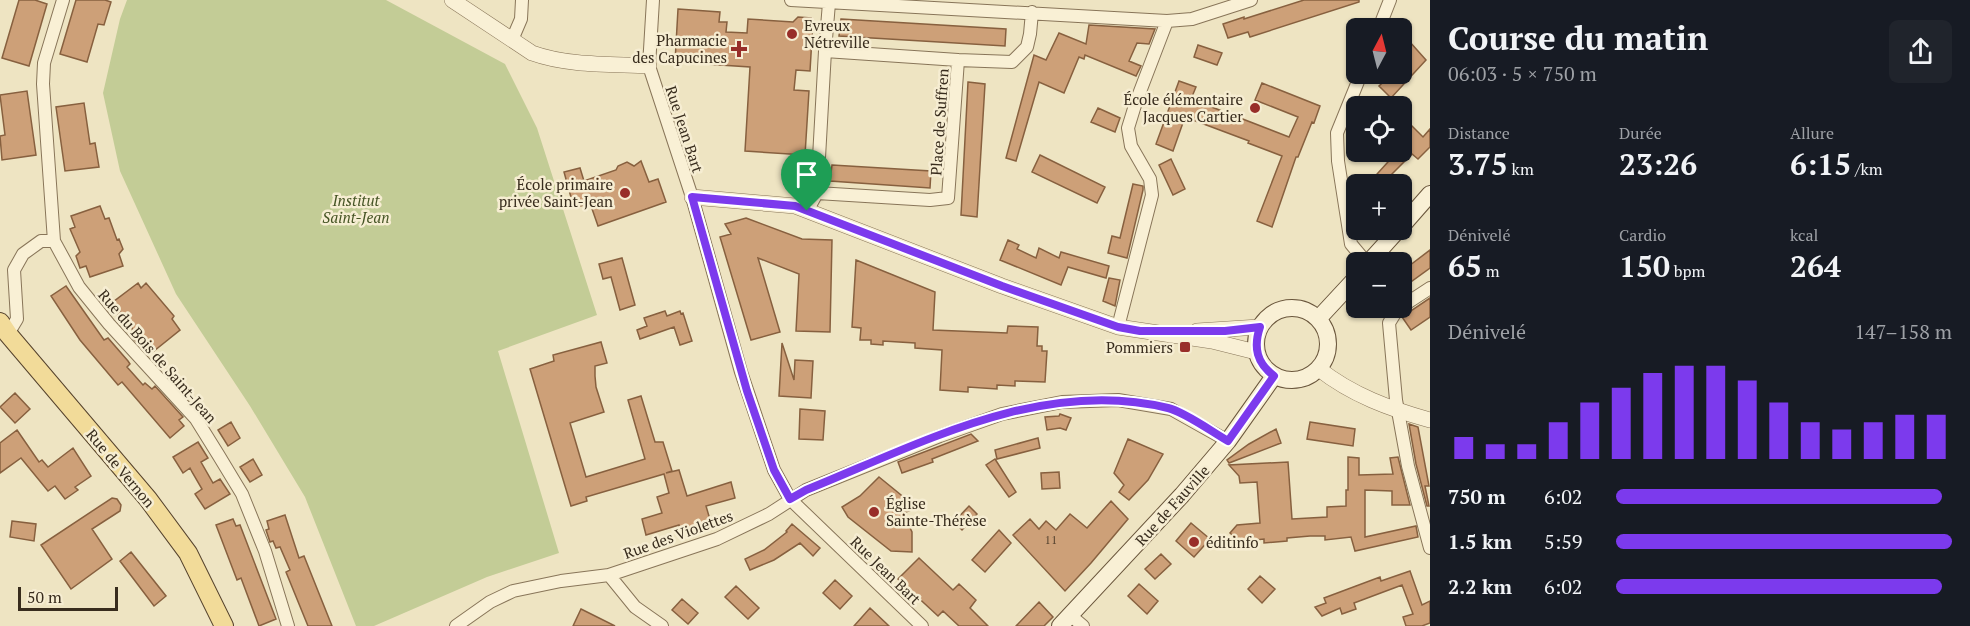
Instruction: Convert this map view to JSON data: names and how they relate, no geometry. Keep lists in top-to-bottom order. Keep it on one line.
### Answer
{"streets":{"main road":["Rue de Vernon","Rue de Fauville"],"street":["Place de Suffren","Rue Jean Bart","Rue du Bois de Saint-Jean","Rue des Violettes"]},"crossings":[["Rue Jean Bart","Rue des Violettes"],["Rue de Fauville","Rue des Violettes"]],"parks":["Institut Saint-Jean"],"places":{"other":["Evreux Nétreville","École élémentaire Jacques Cartier","École primaire privée Saint-Jean","Église Sainte-Thérèse","éditinfo"],"health":["Pharmacie des Capucines"],"transit":["Pommiers"]},"house_numbers":["11"],"scale_bar":"50 m","north":"top","page":{"heading":["Course du matin","06:03 · 5 × 750 m"],"map_buttons":["+","−"],"stats":[["Distance","3.75 km"],["Durée","23:26"],["Allure","6:15 /km"],["Dénivelé","65 m"],["Cardio","150 bpm"],["kcal","264"]],"chart":["Dénivelé","147–158 m"],"list":[{"name":"750 m","note":"6:02"},{"name":"1.5 km","note":"5:59"},{"name":"2.2 km","note":"6:02"}],"scale":"50 m"}}
